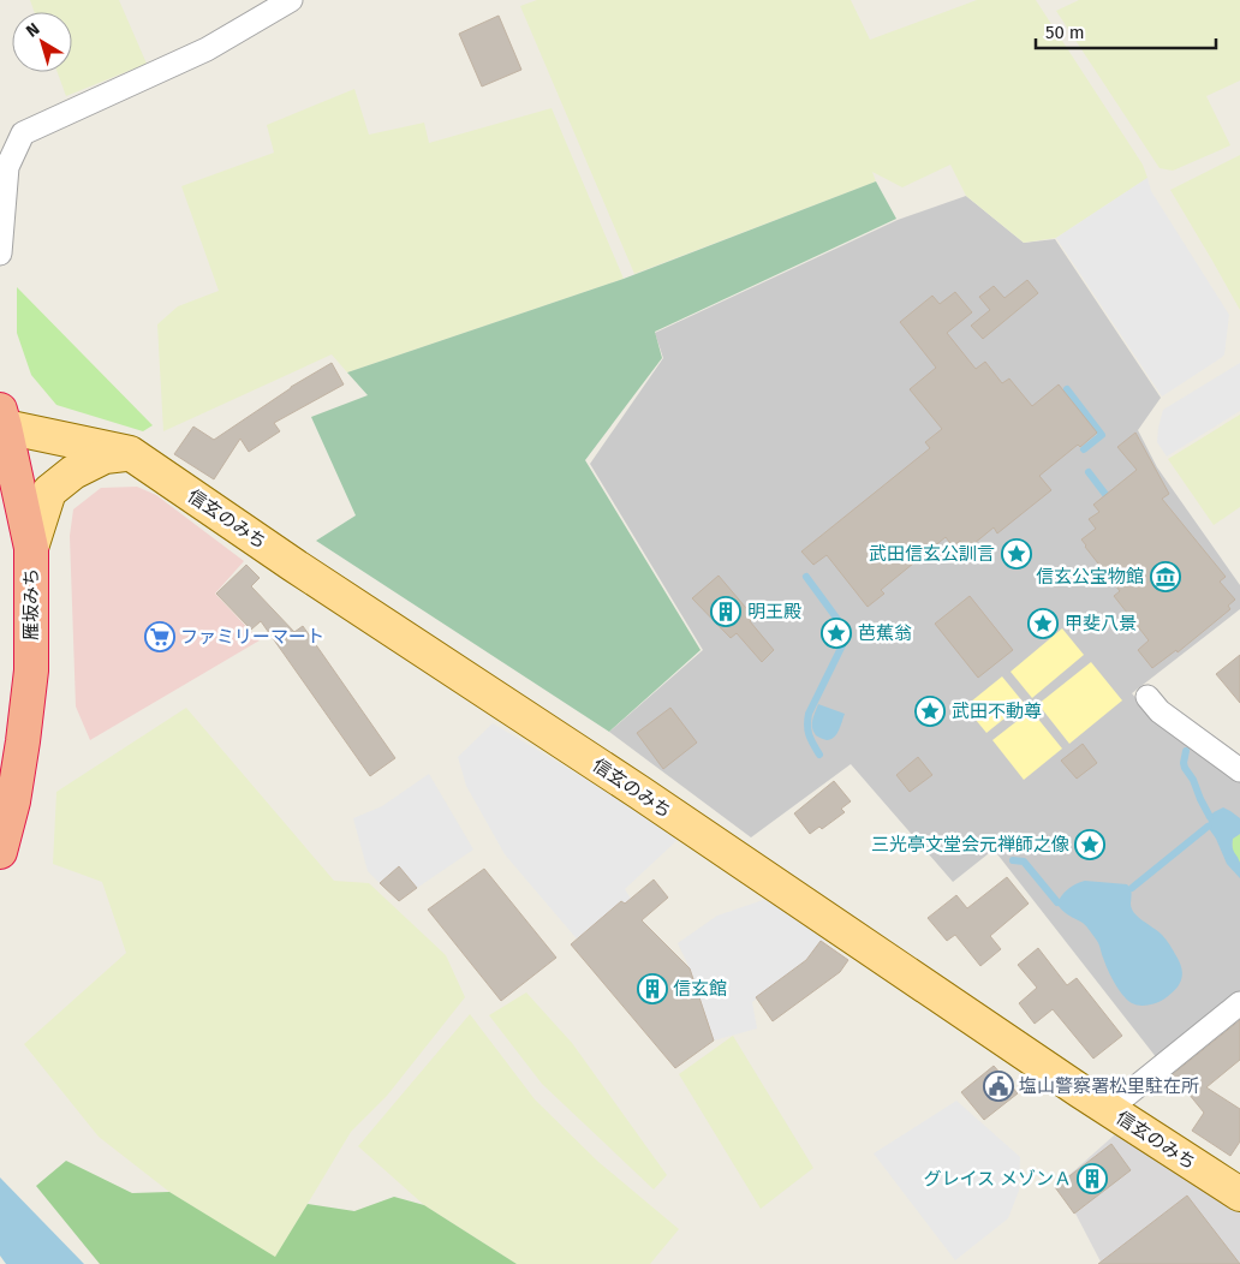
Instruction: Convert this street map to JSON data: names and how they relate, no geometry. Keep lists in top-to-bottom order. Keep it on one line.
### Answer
{"streets":{"highway":["雁坂みち"],"main road":["信玄のみち"]},"crossings":[["信玄のみち","雁坂みち"]],"places":{"place":["武田信玄公訓言","甲斐八景","芭蕉翁","武田不動尊","三光亭文堂会元禅師之像"],"museum":["信玄公宝物館"],"building":["明王殿","信玄館","グレイス メゾンＡ"],"supermarket":["ファミリーマート"],"public building":["塩山警察署松里駐在所"]},"scale_bar":"50 m","north":"top left"}
